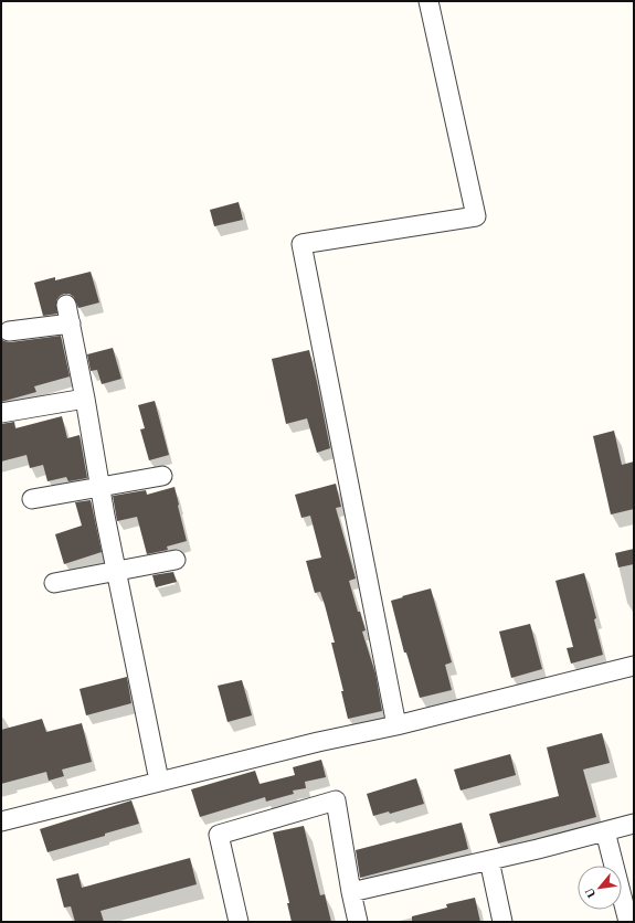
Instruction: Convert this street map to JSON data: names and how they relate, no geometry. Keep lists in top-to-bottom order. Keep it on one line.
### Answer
{"north":"bottom left"}
